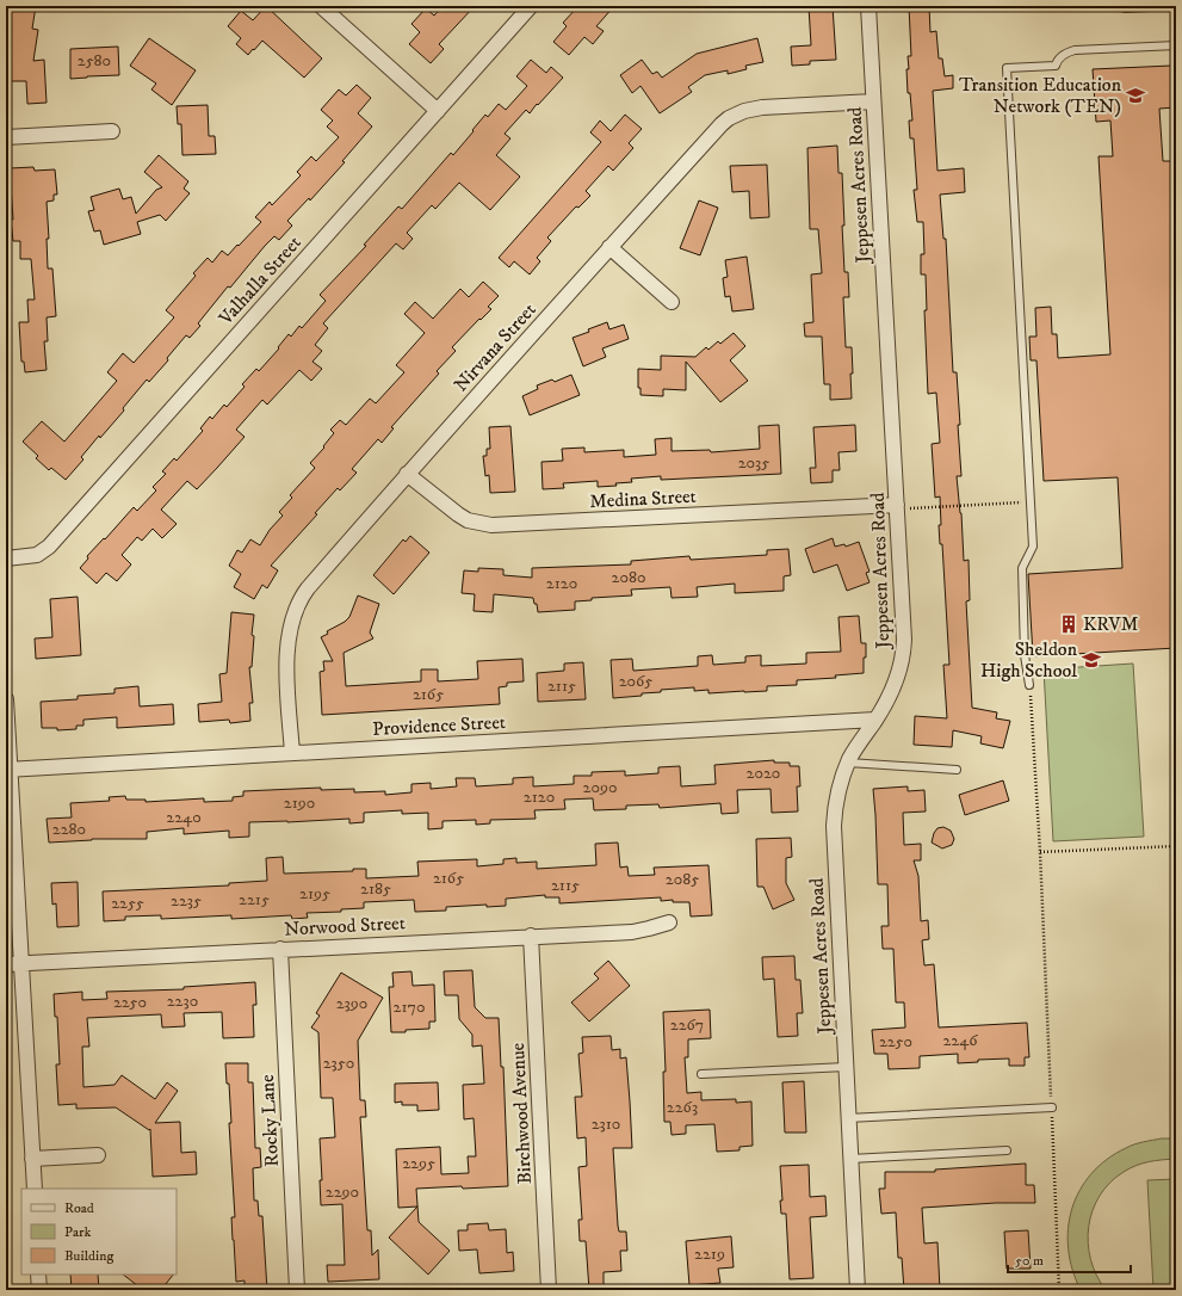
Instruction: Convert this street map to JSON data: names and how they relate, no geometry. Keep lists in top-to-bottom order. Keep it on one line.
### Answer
{"streets":{"street":["Jeppesen Acres Road","Valhalla Street","Nirvana Street","Medina Street","Providence Street","Norwood Street","Birchwood Avenue","Rocky Lane"]},"crossings":[["Jeppesen Acres Road","Nirvana Street"],["Jeppesen Acres Road","Medina Street"],["Jeppesen Acres Road","Providence Street"],["Nirvana Street","Medina Street"],["Nirvana Street","Providence Street"],["Norwood Street","Birchwood Avenue"],["Norwood Street","Rocky Lane"]],"places":{"school or university":["Transition Education Network (TEN)","Sheldon High School"],"building":["KRVM"]},"house_numbers":["2580","2035","2080","2120","2065","2115","2165","2020","2090","2120","2190","2240","2280","2165","2085","2115","2185","2195","2215","2235","2255","2230","2250","2390","2170","2267","2246","2250","2350","2263","2310","2295","2290","2219"],"legend":["Road","Park","Building"],"scale_bar":"50 m"}
